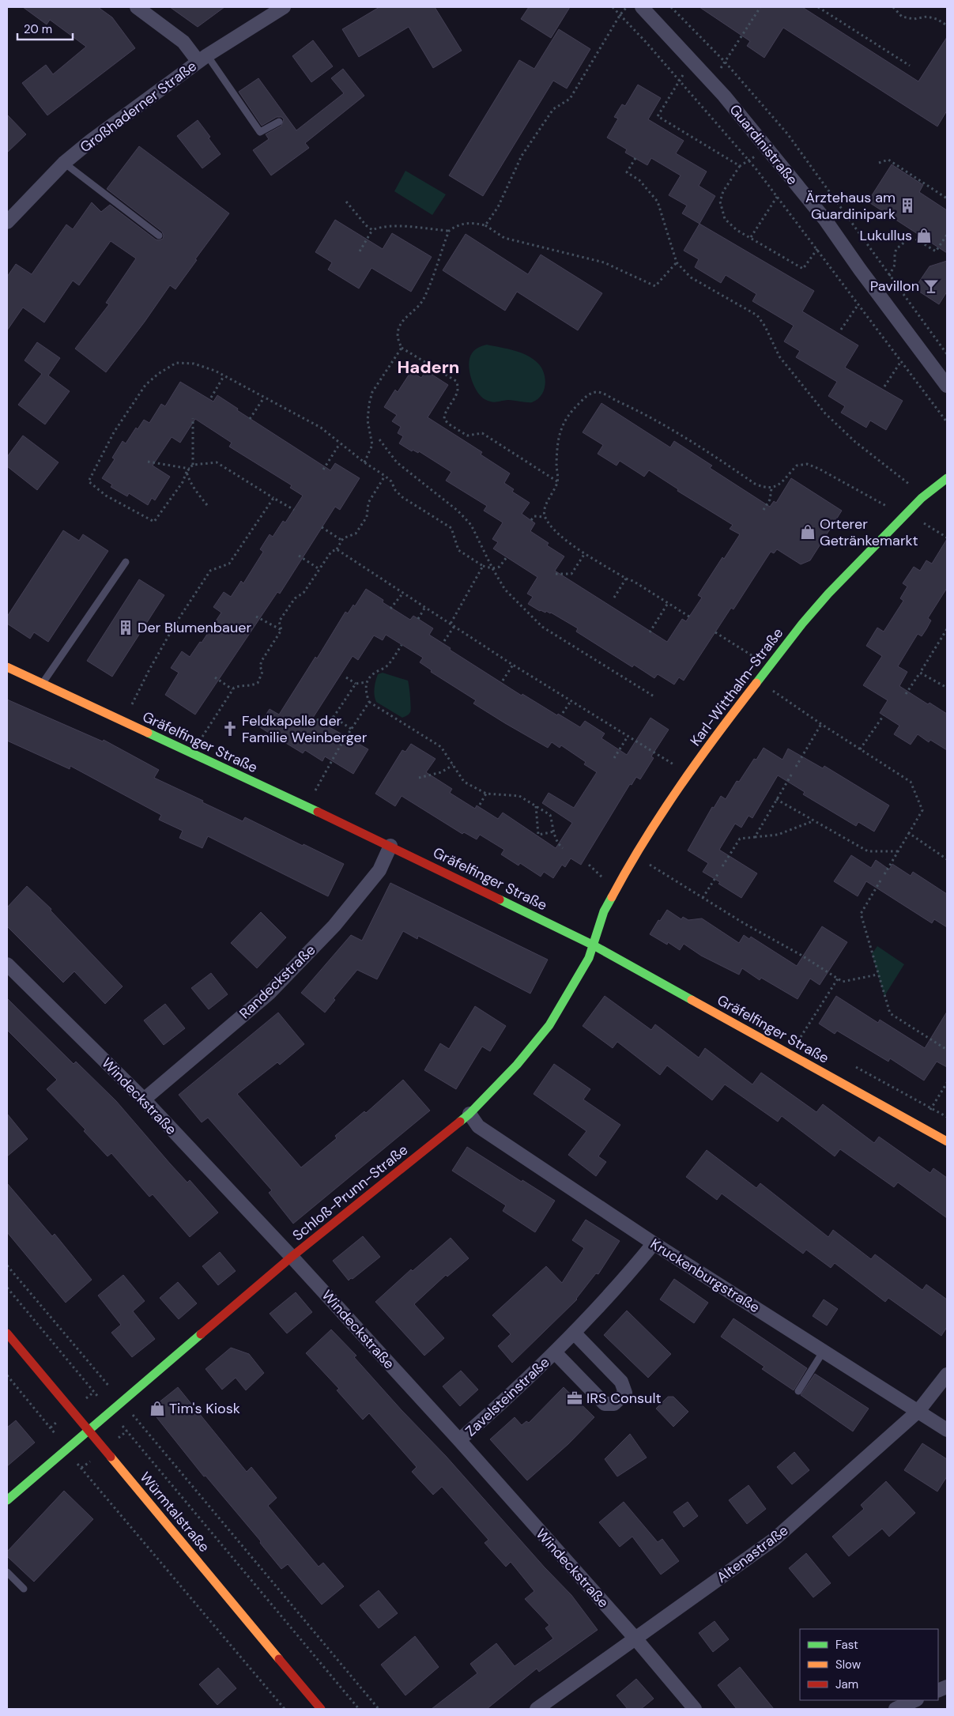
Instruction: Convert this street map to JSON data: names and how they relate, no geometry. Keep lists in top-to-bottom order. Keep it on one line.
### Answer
{"streets":{"street":["Großhaderner Straße","Guardinistraße","Karl-Witthalm-Straße","Gräfelfinger Straße","Randeckstraße","Windeckstraße","Schloß-Prunn-Straße","Kruckenburgstraße","Zavelsteinstraße","Würmtalstraße","Altenastraße"]},"crossings":[["Karl-Witthalm-Straße","Gräfelfinger Straße"],["Karl-Witthalm-Straße","Schloß-Prunn-Straße"],["Gräfelfinger Straße","Randeckstraße"],["Gräfelfinger Straße","Schloß-Prunn-Straße"],["Randeckstraße","Windeckstraße"],["Windeckstraße","Schloß-Prunn-Straße"],["Windeckstraße","Zavelsteinstraße"],["Windeckstraße","Altenastraße"],["Schloß-Prunn-Straße","Kruckenburgstraße"],["Schloß-Prunn-Straße","Würmtalstraße"],["Kruckenburgstraße","Zavelsteinstraße"],["Kruckenburgstraße","Altenastraße"]],"districts":["Hadern"],"places":{"building":["Ärztehaus am Guardinipark","Der Blumenbauer"],"shop":["Lukullus","Orterer Getränkemarkt","Tim's Kiosk"],"bar":["Pavillon"],"church":["Feldkapelle der Familie Weinberger"],"office":["IRS Consult"]},"legend":["Fast","Slow","Jam"],"scale_bar":"20 m"}
